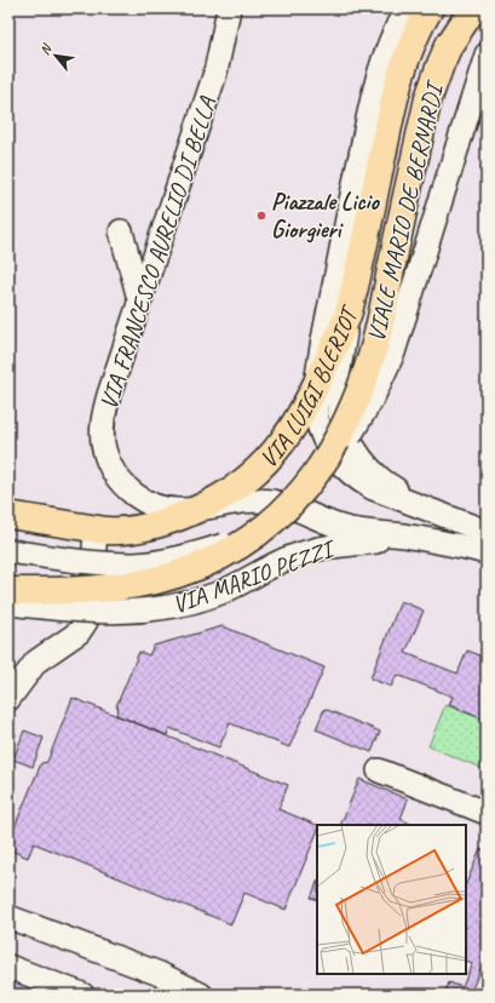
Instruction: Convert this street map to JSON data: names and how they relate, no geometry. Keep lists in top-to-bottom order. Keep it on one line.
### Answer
{"streets":{"main road":["VIALE MARIO DE BERNARDI","VIA LUIGI BLERIOT"],"street":["VIA FRANCESCO AURELIO DI BELLA","VIA MARIO PEZZI"]},"crossings":[["VIA FRANCESCO AURELIO DI BELLA","VIA LUIGI BLERIOT"],["VIA FRANCESCO AURELIO DI BELLA","VIA MARIO PEZZI"]],"places":["Piazzale Licio Giorgieri"],"north":"top left"}
